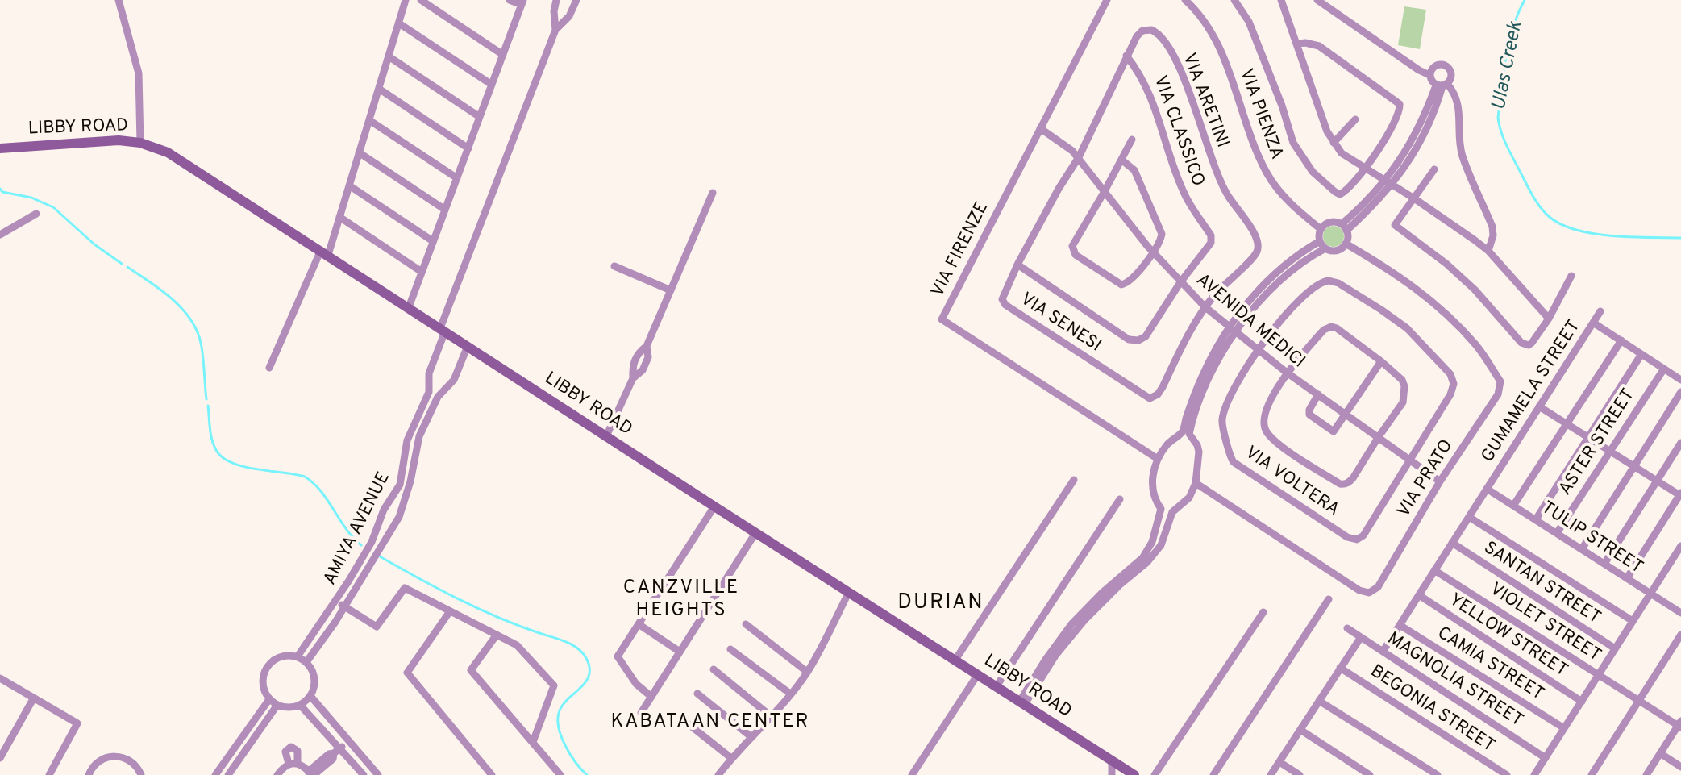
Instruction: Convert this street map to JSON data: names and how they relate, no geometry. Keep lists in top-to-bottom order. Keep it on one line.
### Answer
{"streets":{"main road":["LIBBY ROAD"],"street":["VIA ARETINI","VIA PIENZA","VIA CLASSICO","VIA FIRENZE","AVENIDA MEDICI","VIA SENESI","GUMAMELA STREET","ASTER STREET","VIA PRATO","VIA VOLTERA","AMIYA AVENUE","TULIP STREET","SANTAN STREET","VIOLET STREET","YELLOW STREET","CAMIA STREET","MAGNOLIA STREET","BEGONIA STREET"]},"crossings":[["VIA ARETINI","VIA CLASSICO"],["VIA ARETINI","AVENIDA MEDICI"],["VIA ARETINI","VIA SENESI"],["VIA PIENZA","VIA PRATO"],["LIBBY ROAD","AMIYA AVENUE"],["VIA CLASSICO","AVENIDA MEDICI"],["VIA FIRENZE","AVENIDA MEDICI"],["AVENIDA MEDICI","VIA SENESI"],["AVENIDA MEDICI","VIA PRATO"],["AVENIDA MEDICI","VIA VOLTERA"],["GUMAMELA STREET","TULIP STREET"],["GUMAMELA STREET","SANTAN STREET"],["GUMAMELA STREET","VIOLET STREET"],["GUMAMELA STREET","YELLOW STREET"],["GUMAMELA STREET","CAMIA STREET"],["GUMAMELA STREET","MAGNOLIA STREET"],["ASTER STREET","TULIP STREET"]],"districts":["CANZVILLE HEIGHTS","DURIAN","KABATAAN CENTER"],"water":["Ulas Creek"]}
